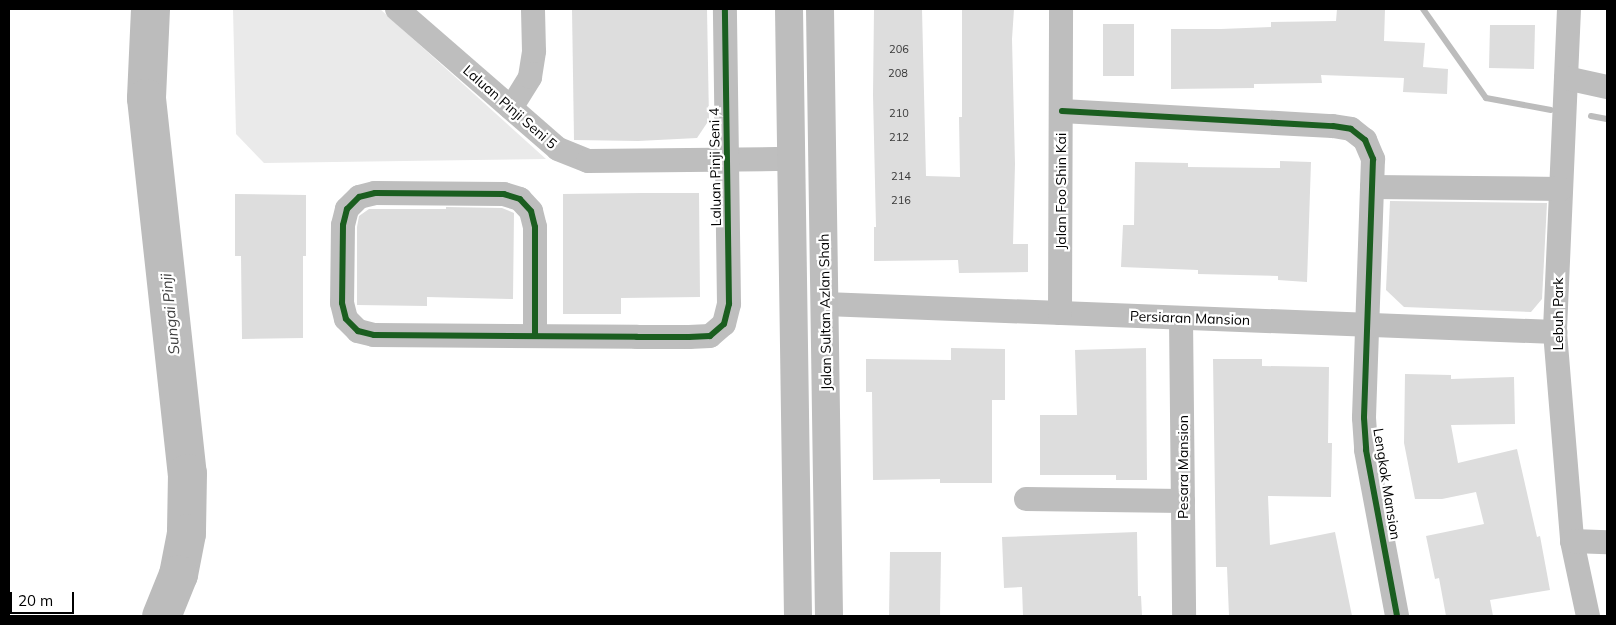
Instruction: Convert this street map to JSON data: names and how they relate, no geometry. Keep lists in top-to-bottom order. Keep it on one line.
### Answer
{"streets":{"main road":["Jalan Sultan Azlan Shah"],"street":["Laluan Pinji Seni 5","Laluan Pinji Seni 4","Jalan Foo Shin Kai","Lebuh Park","Persiaran Mansion","Pesara Mansion","Lengkok Mansion"]},"crossings":[["Laluan Pinji Seni 5","Laluan Pinji Seni 4"],["Jalan Foo Shin Kai","Persiaran Mansion"],["Jalan Foo Shin Kai","Lengkok Mansion"],["Jalan Sultan Azlan Shah","Persiaran Mansion"],["Lebuh Park","Persiaran Mansion"],["Persiaran Mansion","Pesara Mansion"],["Persiaran Mansion","Lengkok Mansion"]],"water":["Sungai Pinji"],"house_numbers":["206","208","210","212","214","216"],"scale_bar":"20 m"}
